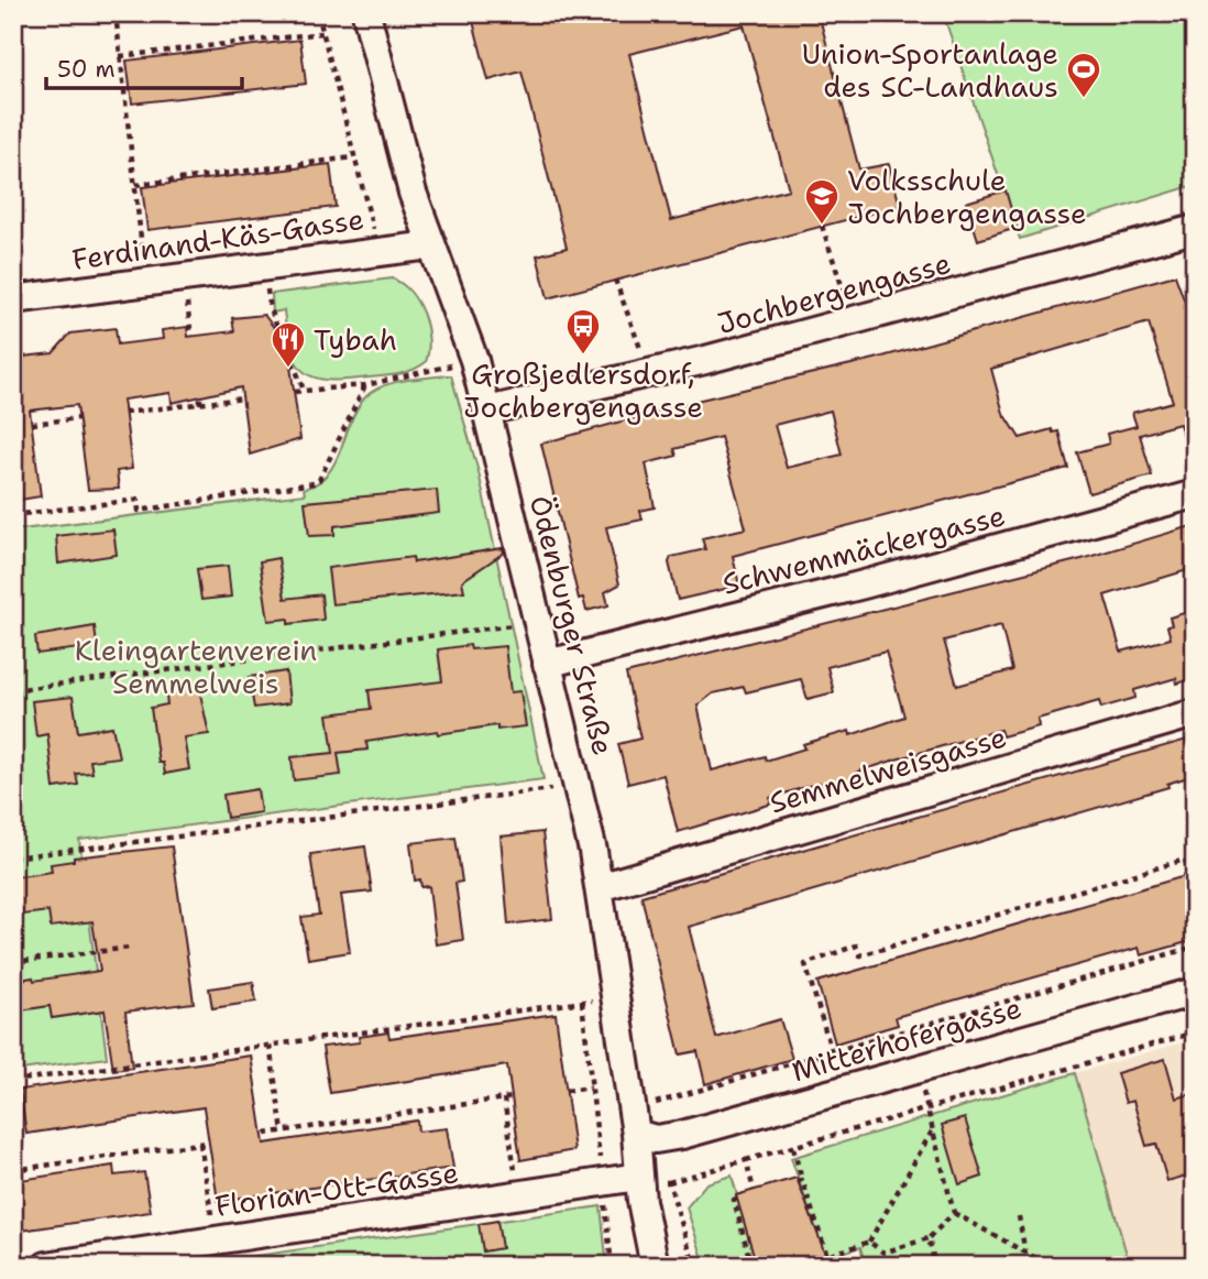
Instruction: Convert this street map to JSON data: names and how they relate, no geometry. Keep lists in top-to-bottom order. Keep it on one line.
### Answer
{"streets":{"street":["Ferdinand-Käs-Gasse","Jochbergengasse","Schwemmäckergasse","Ödenburger Straße","Semmelweisgasse","Mitterhofergasse","Florian-Ott-Gasse"]},"crossings":[["Ferdinand-Käs-Gasse","Ödenburger Straße"],["Jochbergengasse","Ödenburger Straße"],["Schwemmäckergasse","Ödenburger Straße"],["Ödenburger Straße","Semmelweisgasse"],["Ödenburger Straße","Mitterhofergasse"],["Ödenburger Straße","Florian-Ott-Gasse"]],"parks":["Kleingartenverein Semmelweis"],"places":{"sports":["Union-Sportanlage des SC-Landhaus"],"school or university":["Volksschule Jochbergengasse"],"bus stop":["Großjedlersdorf, Jochbergengasse"],"restaurant":["Tybah"]},"scale_bar":"50 m"}
